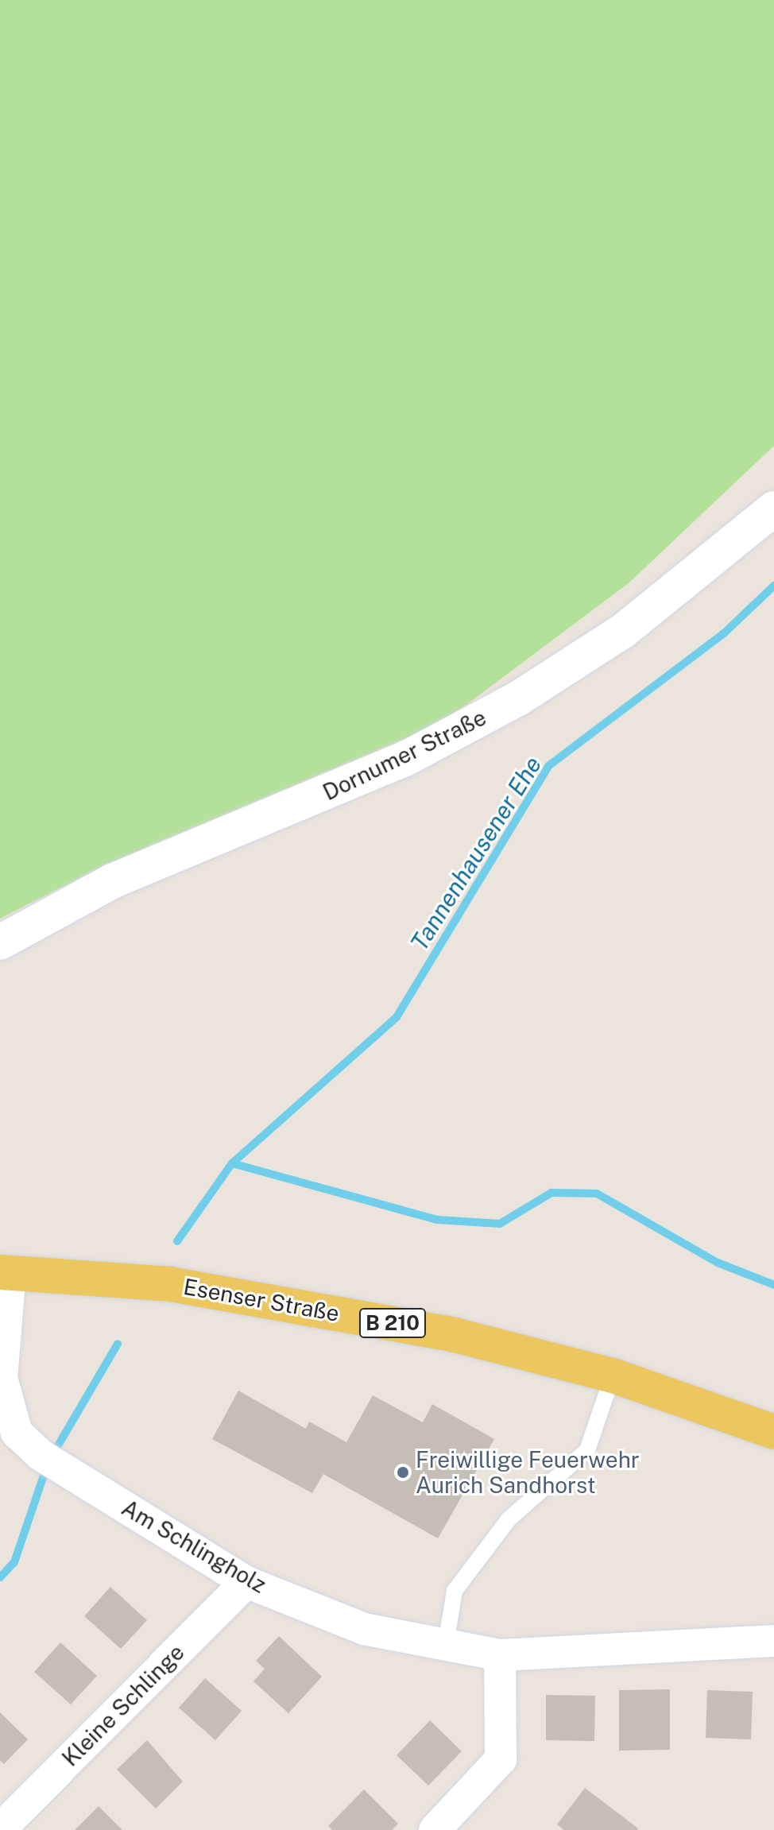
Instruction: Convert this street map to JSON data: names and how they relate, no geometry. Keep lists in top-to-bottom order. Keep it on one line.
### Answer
{"streets":{"main road":["Dornumer Straße","Esenser Straße","B 210"],"street":["Am Schlingholz","Kleine Schlinge"]},"crossings":[["Esenser Straße","Am Schlingholz"],["Am Schlingholz","Kleine Schlinge"]],"water":["Tannenhausener Ehe"],"places":["Freiwillige Feuerwehr Aurich Sandhorst"]}
